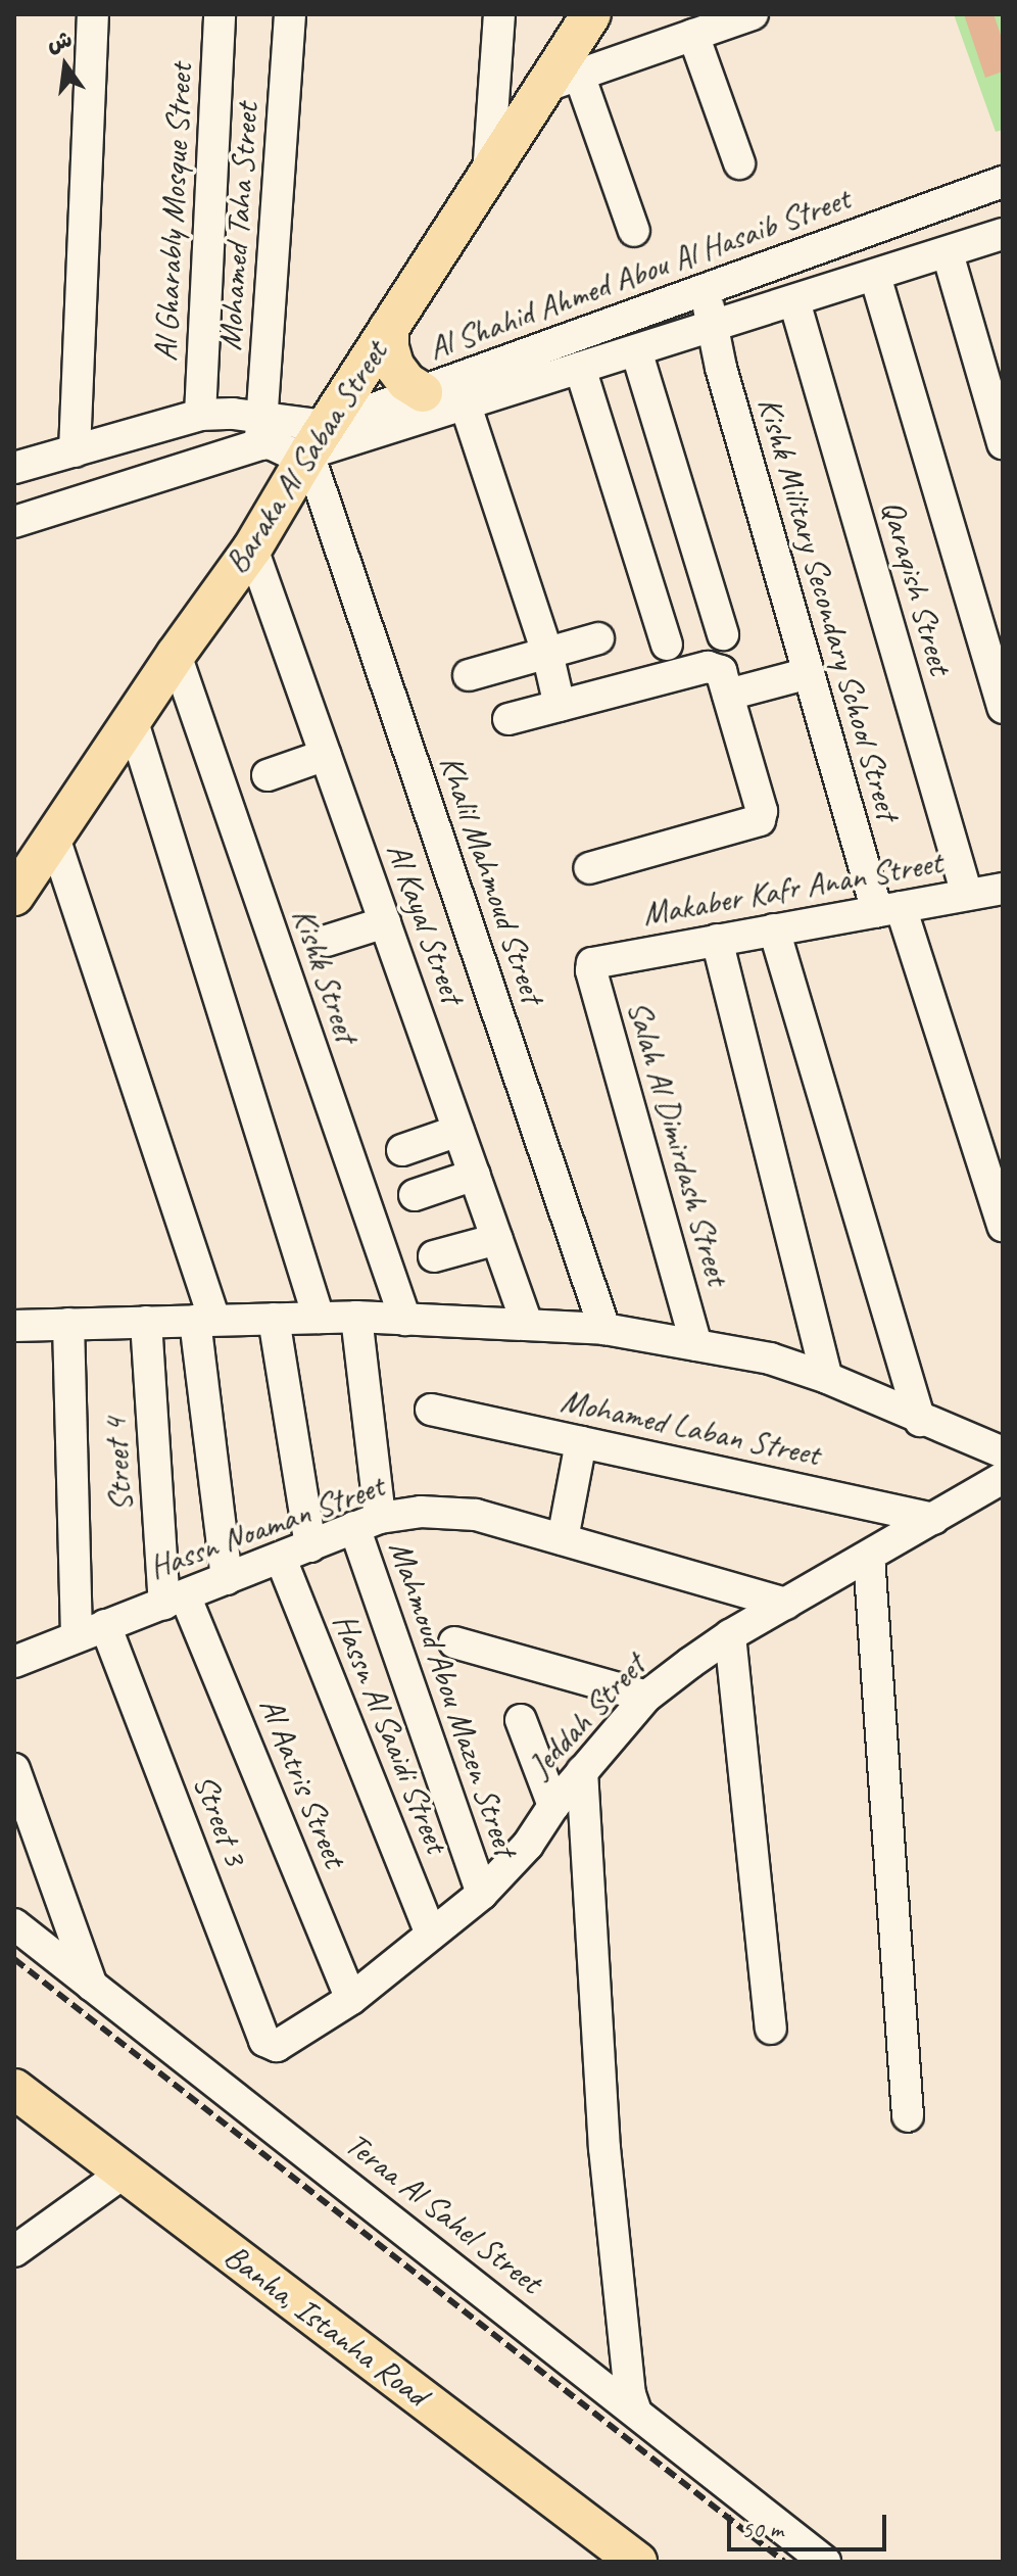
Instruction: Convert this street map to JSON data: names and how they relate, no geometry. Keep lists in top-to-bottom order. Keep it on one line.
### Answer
{"streets":{"main road":["Baraka Al Sabaa Street","Banha, Istanha Road"],"street":["Al Gharably Mosque Street","Mohamed Taha Street","Al Shahid Ahmed Abou Al Hasaib Street","Qaraqish Street","Kishk Military Secondary School Street","Khalil Mahmoud Street","Makaber Kafr Anan Street","Al Kayal Street","Kishk Street","Salah Al Dimirdash Street","Mohamed Laban Street","Street 4","Hassn Noaman Street","Mahmoud Abou Mazen Street","Jeddah Street","Hassn Al Saaidi Street","Al Aatris Street","Street 3","Teraa Al Sahel Street"]},"crossings":[["Al Shahid Ahmed Abou Al Hasaib Street","Baraka Al Sabaa Street"],["Al Shahid Ahmed Abou Al Hasaib Street","Qaraqish Street"],["Al Shahid Ahmed Abou Al Hasaib Street","Kishk Military Secondary School Street"],["Al Shahid Ahmed Abou Al Hasaib Street","Khalil Mahmoud Street"],["Baraka Al Sabaa Street","Khalil Mahmoud Street"],["Baraka Al Sabaa Street","Al Kayal Street"],["Baraka Al Sabaa Street","Kishk Street"],["Qaraqish Street","Makaber Kafr Anan Street"],["Kishk Military Secondary School Street","Makaber Kafr Anan Street"],["Makaber Kafr Anan Street","Salah Al Dimirdash Street"],["Mohamed Laban Street","Jeddah Street"],["Street 4","Hassn Noaman Street"],["Street 4","Al Aatris Street"],["Hassn Noaman Street","Mahmoud Abou Mazen Street"],["Hassn Noaman Street","Jeddah Street"],["Hassn Noaman Street","Hassn Al Saaidi Street"],["Hassn Noaman Street","Al Aatris Street"],["Hassn Noaman Street","Street 3"],["Mahmoud Abou Mazen Street","Jeddah Street"],["Jeddah Street","Hassn Al Saaidi Street"],["Jeddah Street","Al Aatris Street"],["Jeddah Street","Street 3"]],"scale_bar":"50 m","north":"top"}
